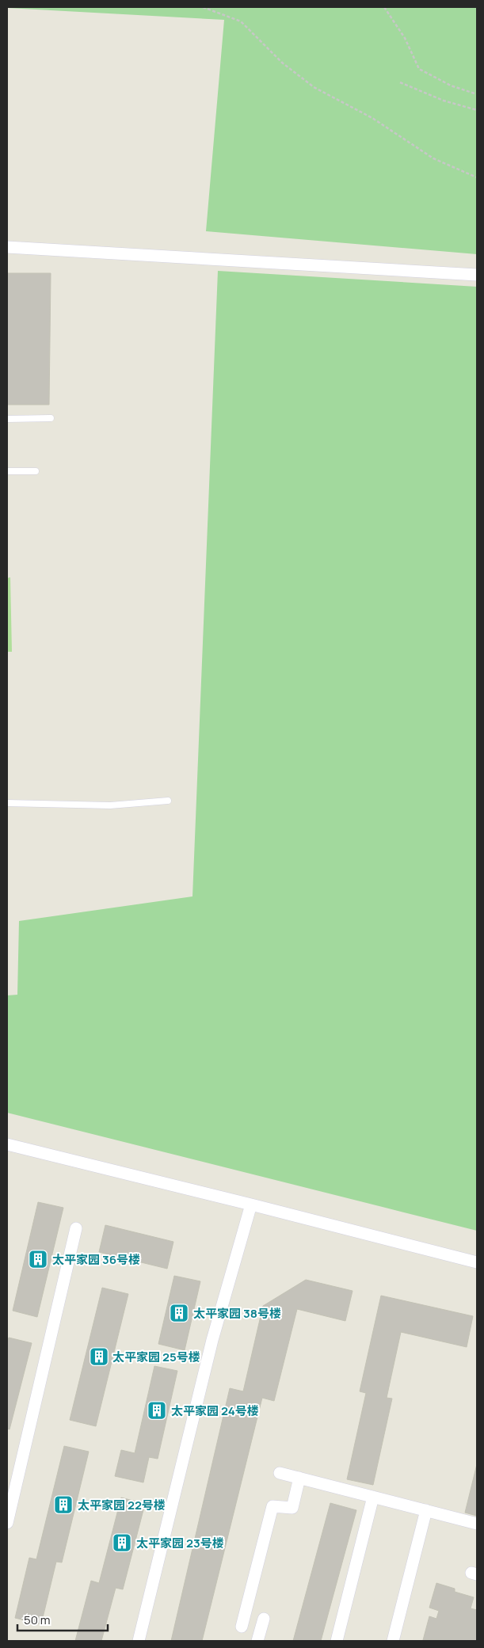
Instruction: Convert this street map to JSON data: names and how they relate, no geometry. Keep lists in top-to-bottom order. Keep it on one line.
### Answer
{"places":{"building":["太平家园 36号楼","太平家园 38号楼","太平家园 25号楼","太平家园 24号楼","太平家园 22号楼","太平家园 23号楼"]},"scale_bar":"50 m"}
